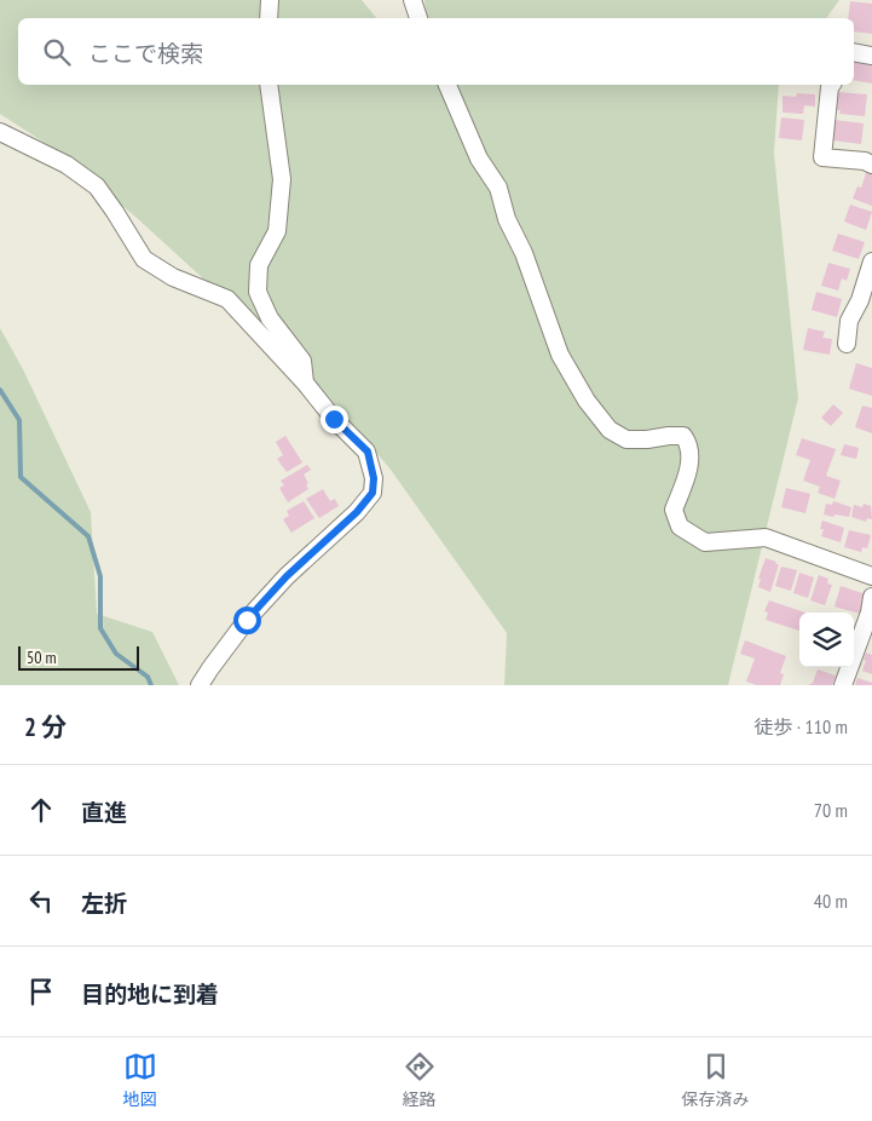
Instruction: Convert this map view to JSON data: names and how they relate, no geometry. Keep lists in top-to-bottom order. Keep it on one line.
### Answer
{"scale_bar":"50 m","page":{"search":"ここで検索","scale":"50 m","heading":["2 分","徒歩 · 110 m"],"list":[["直進","70 m"],["左折","40 m"],"目的地に到着"],"nav":["地図","経路","保存済み"]}}
